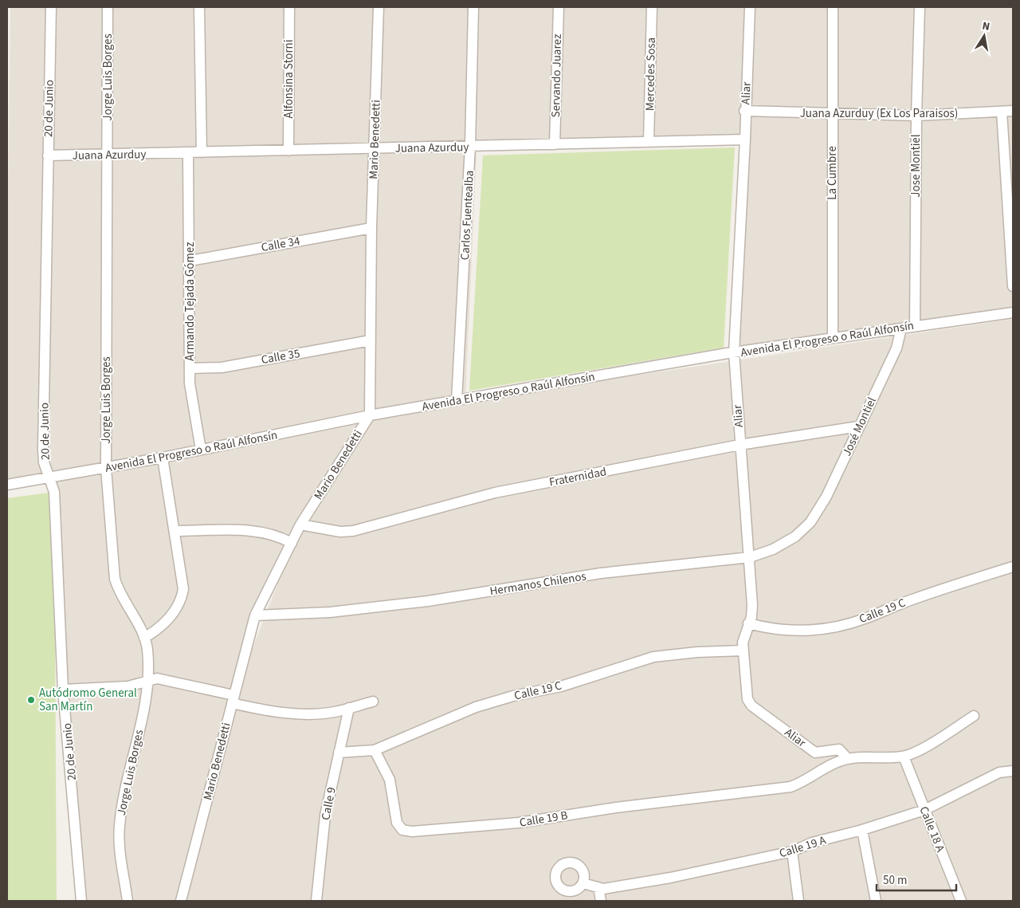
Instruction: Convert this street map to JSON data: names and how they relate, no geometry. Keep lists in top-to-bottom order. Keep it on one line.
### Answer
{"streets":{"street":["Mercedes Sosa","Servando Juarez","Jorge Luis Borges","Alfonsina Storni","Aliar","20 de Junio","Juana Azurduy (Ex Los Paraisos)","Mario Benedetti","Juana Azurduy","Jose Montiel","La Cumbre","Carlos Fuentealba","Calle 34","Armando Tejada Gómez","Avenida El Progreso o Raúl Alfonsín","Calle 35","José Montiel","Fraternidad","Hermanos Chilenos","Calle 19 C","Calle 9","Calle 19 B","Calle 18 A","Calle 19 A"]},"crossings":[["Mercedes Sosa","Juana Azurduy"],["Servando Juarez","Juana Azurduy"],["Jorge Luis Borges","Juana Azurduy"],["Jorge Luis Borges","Avenida El Progreso o Raúl Alfonsín"],["Alfonsina Storni","Juana Azurduy"],["Aliar","Juana Azurduy (Ex Los Paraisos)"],["Aliar","Juana Azurduy"],["Aliar","Avenida El Progreso o Raúl Alfonsín"],["Aliar","Fraternidad"],["Aliar","Hermanos Chilenos"],["Aliar","Calle 19 C"],["Aliar","Calle 19 B"],["20 de Junio","Juana Azurduy"],["20 de Junio","Avenida El Progreso o Raúl Alfonsín"],["Juana Azurduy (Ex Los Paraisos)","Jose Montiel"],["Juana Azurduy (Ex Los Paraisos)","La Cumbre"],["Mario Benedetti","Juana Azurduy"],["Mario Benedetti","Calle 34"],["Mario Benedetti","Avenida El Progreso o Raúl Alfonsín"],["Mario Benedetti","Calle 35"],["Mario Benedetti","Fraternidad"],["Mario Benedetti","Hermanos Chilenos"],["Juana Azurduy","Carlos Fuentealba"],["Juana Azurduy","Armando Tejada Gómez"],["Jose Montiel","Avenida El Progreso o Raúl Alfonsín"],["La Cumbre","Avenida El Progreso o Raúl Alfonsín"],["Carlos Fuentealba","Avenida El Progreso o Raúl Alfonsín"],["Calle 34","Armando Tejada Gómez"],["Armando Tejada Gómez","Avenida El Progreso o Raúl Alfonsín"],["Armando Tejada Gómez","Calle 35"],["Avenida El Progreso o Raúl Alfonsín","José Montiel"],["José Montiel","Fraternidad"],["José Montiel","Hermanos Chilenos"],["Calle 19 C","Calle 9"],["Calle 19 C","Calle 19 B"],["Calle 18 A","Calle 19 A"]],"places":["Autódromo General San Martín"],"scale_bar":"50 m","north":"top"}
